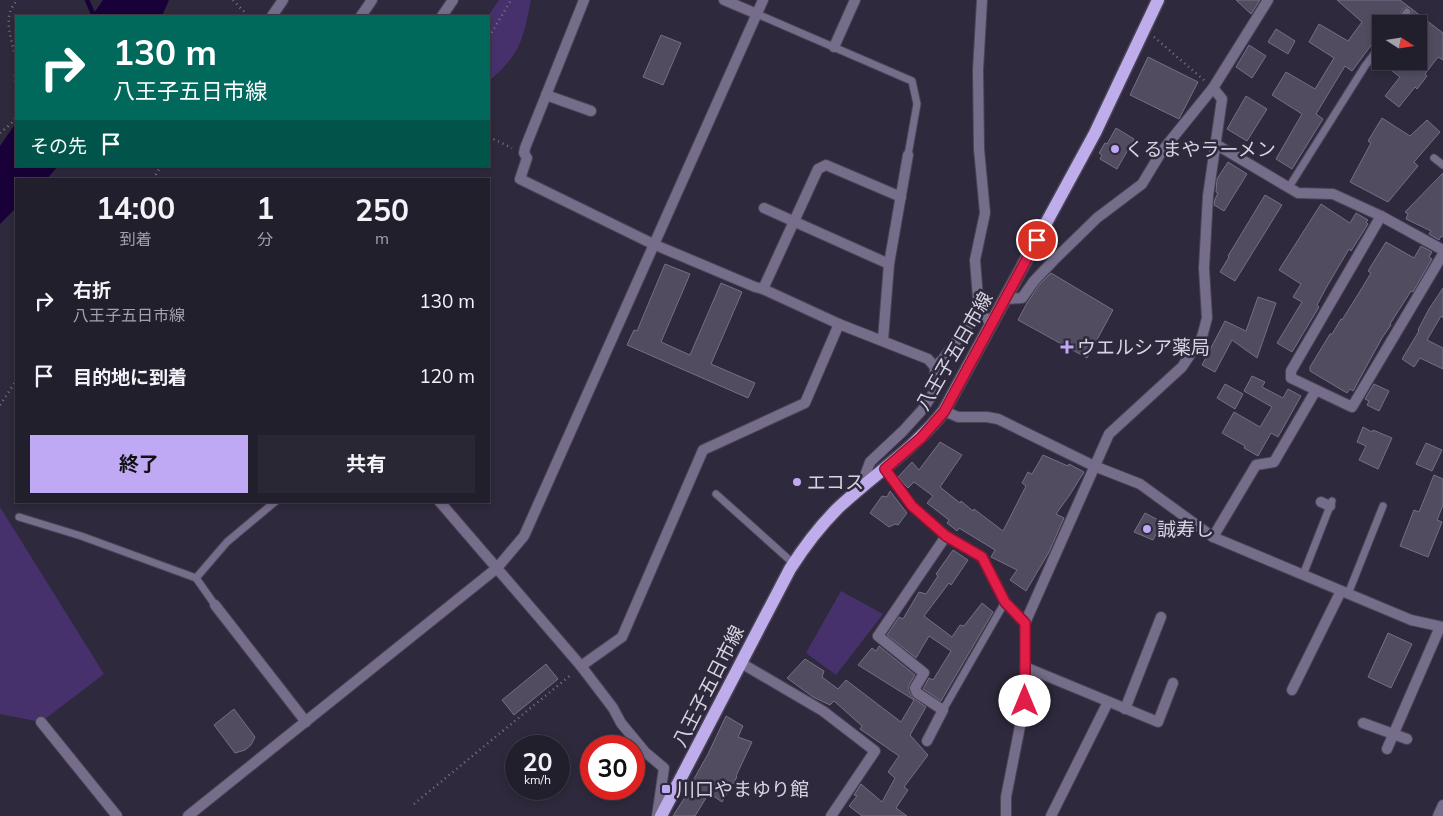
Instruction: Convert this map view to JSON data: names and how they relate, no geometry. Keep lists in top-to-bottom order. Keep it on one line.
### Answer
{"streets":{"main road":["八王子五日市線"]},"places":{"other":["くるまやラーメン","エコス","誠寿し"],"health":["ウエルシア薬局"],"transit":["川口やまゆり館"]},"north":"right","page":{"turn":["130 m","八王子五日市線"],"then":"その先","eta":["14:00","到着","1","分","250","m"],"list":[{"name":"右折","note":"八王子五日市線","value":"130 m"},{"name":"目的地に到着","value":"120 m"}],"buttons":["終了","共有"],"speed":"20 km/h","limit":"30"}}
